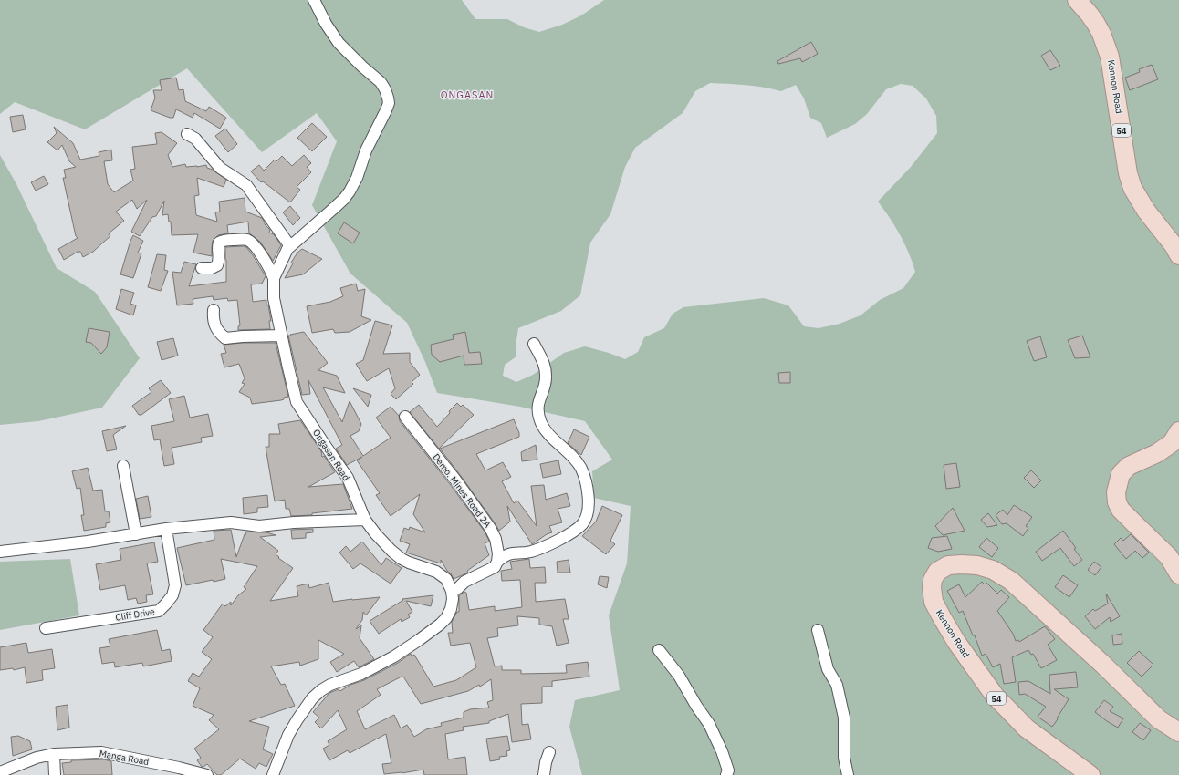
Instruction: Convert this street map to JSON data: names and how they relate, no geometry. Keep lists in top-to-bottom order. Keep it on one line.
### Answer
{"streets":{"highway":["Kennon Road","54"],"street":["Ongasan Road","Demo. Mines Road 2A","Cliff Drive","Manga Road"]},"districts":["ONGASAN"]}
